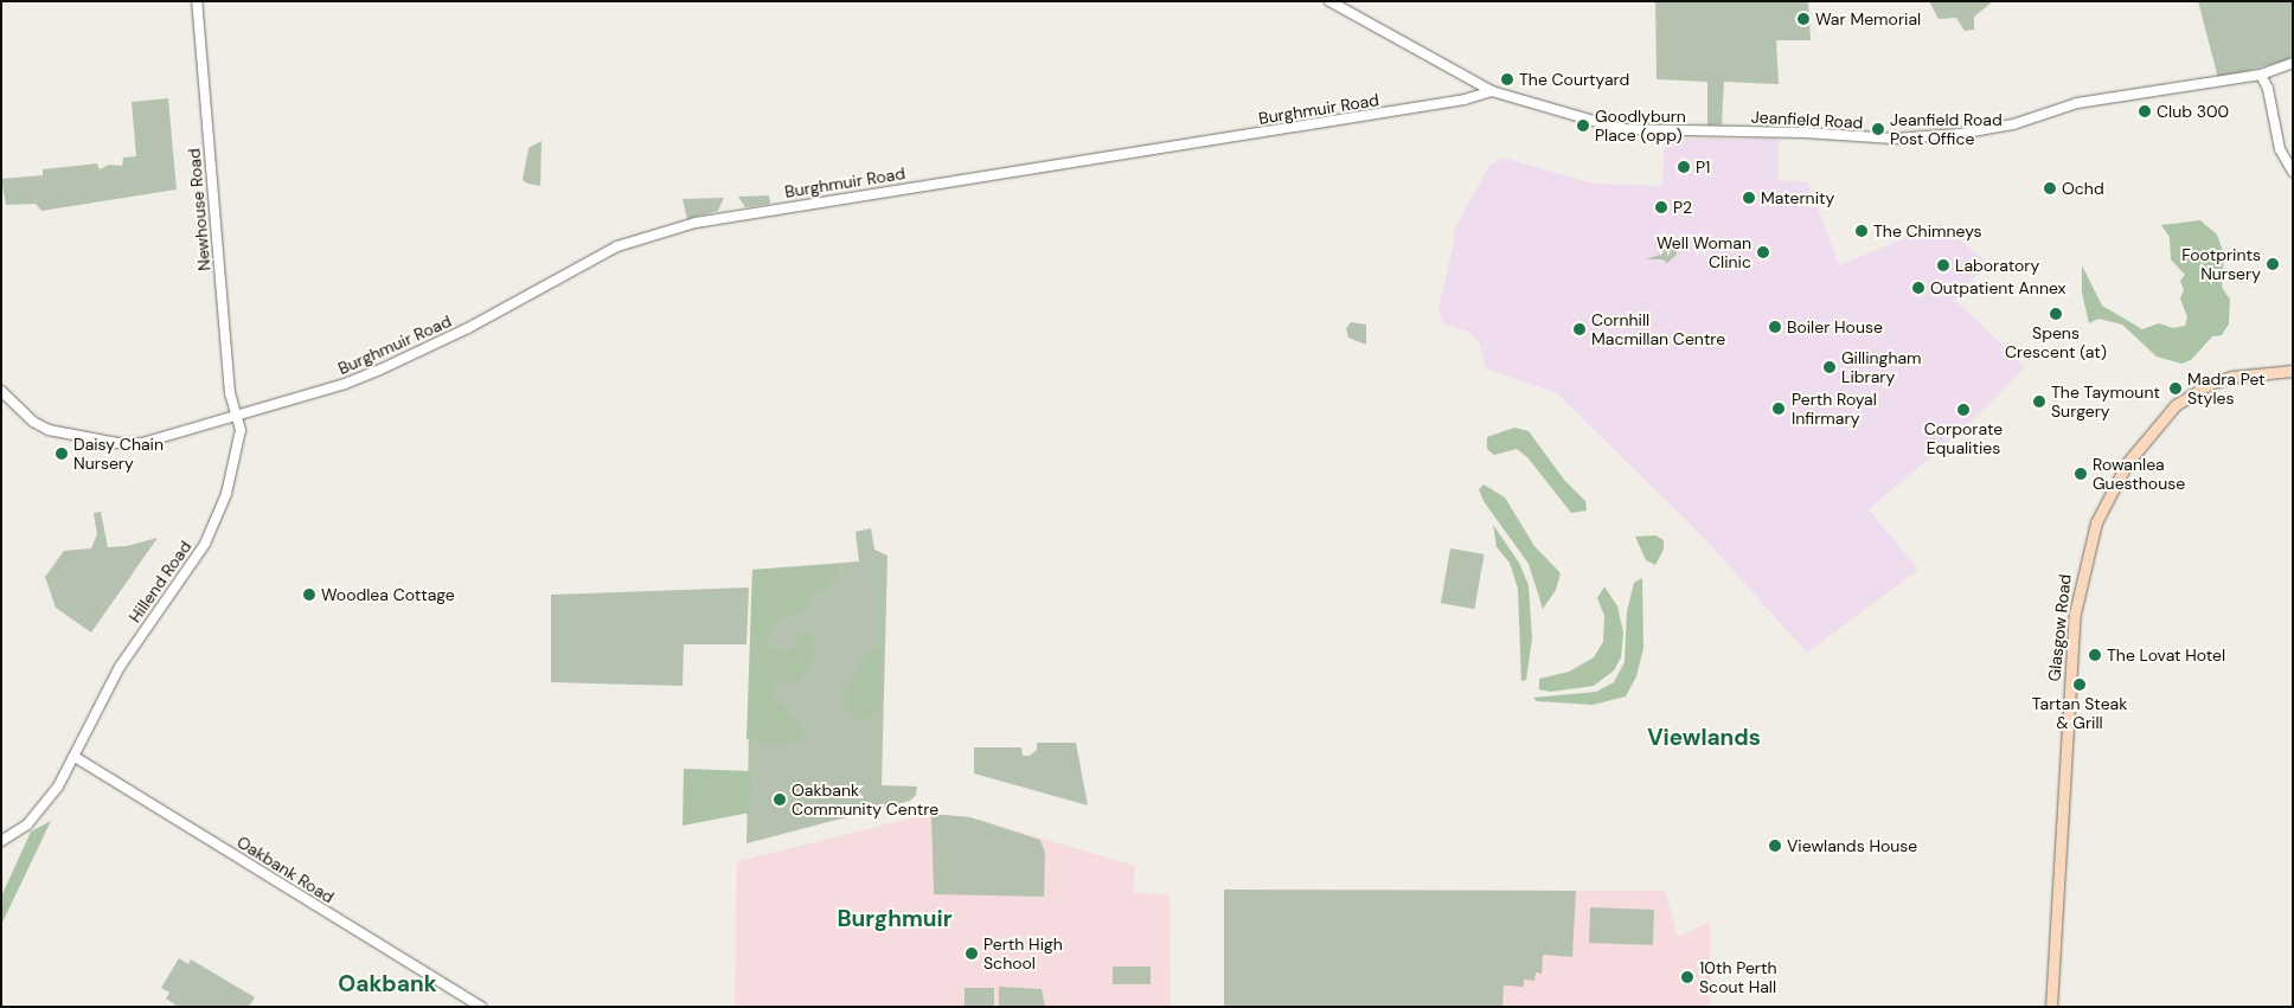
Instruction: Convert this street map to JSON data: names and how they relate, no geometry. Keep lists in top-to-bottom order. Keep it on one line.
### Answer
{"streets":{"main road":["Glasgow Road"],"street":["Burghmuir Road","Jeanfield Road","Newhouse Road","Hillend Road","Oakbank Road"]},"crossings":[["Burghmuir Road","Jeanfield Road"],["Burghmuir Road","Newhouse Road"],["Burghmuir Road","Hillend Road"],["Newhouse Road","Hillend Road"],["Hillend Road","Oakbank Road"]],"districts":["Viewlands","Burghmuir","Oakbank"],"places":["War Memorial","The Courtyard","Club 300","Goodlyburn Place (opp)","Jeanfield Road Post Office","P1","Ochd","Maternity","P2","The Chimneys","Well Woman Clinic","Footprints Nursery","Laboratory","Outpatient Annex","Spens Crescent (at)","Boiler House","Cornhill Macmillan Centre","Gillingham Library","Madra Pet Styles","The Taymount Surgery","Perth Royal Infirmary","Corporate Equalities","Daisy Chain Nursery","Rowanlea Guesthouse","Woodlea Cottage","The Lovat Hotel","Tartan Steak & Grill","Oakbank Community Centre","Viewlands House","Perth High School","10th Perth Scout Hall"]}
